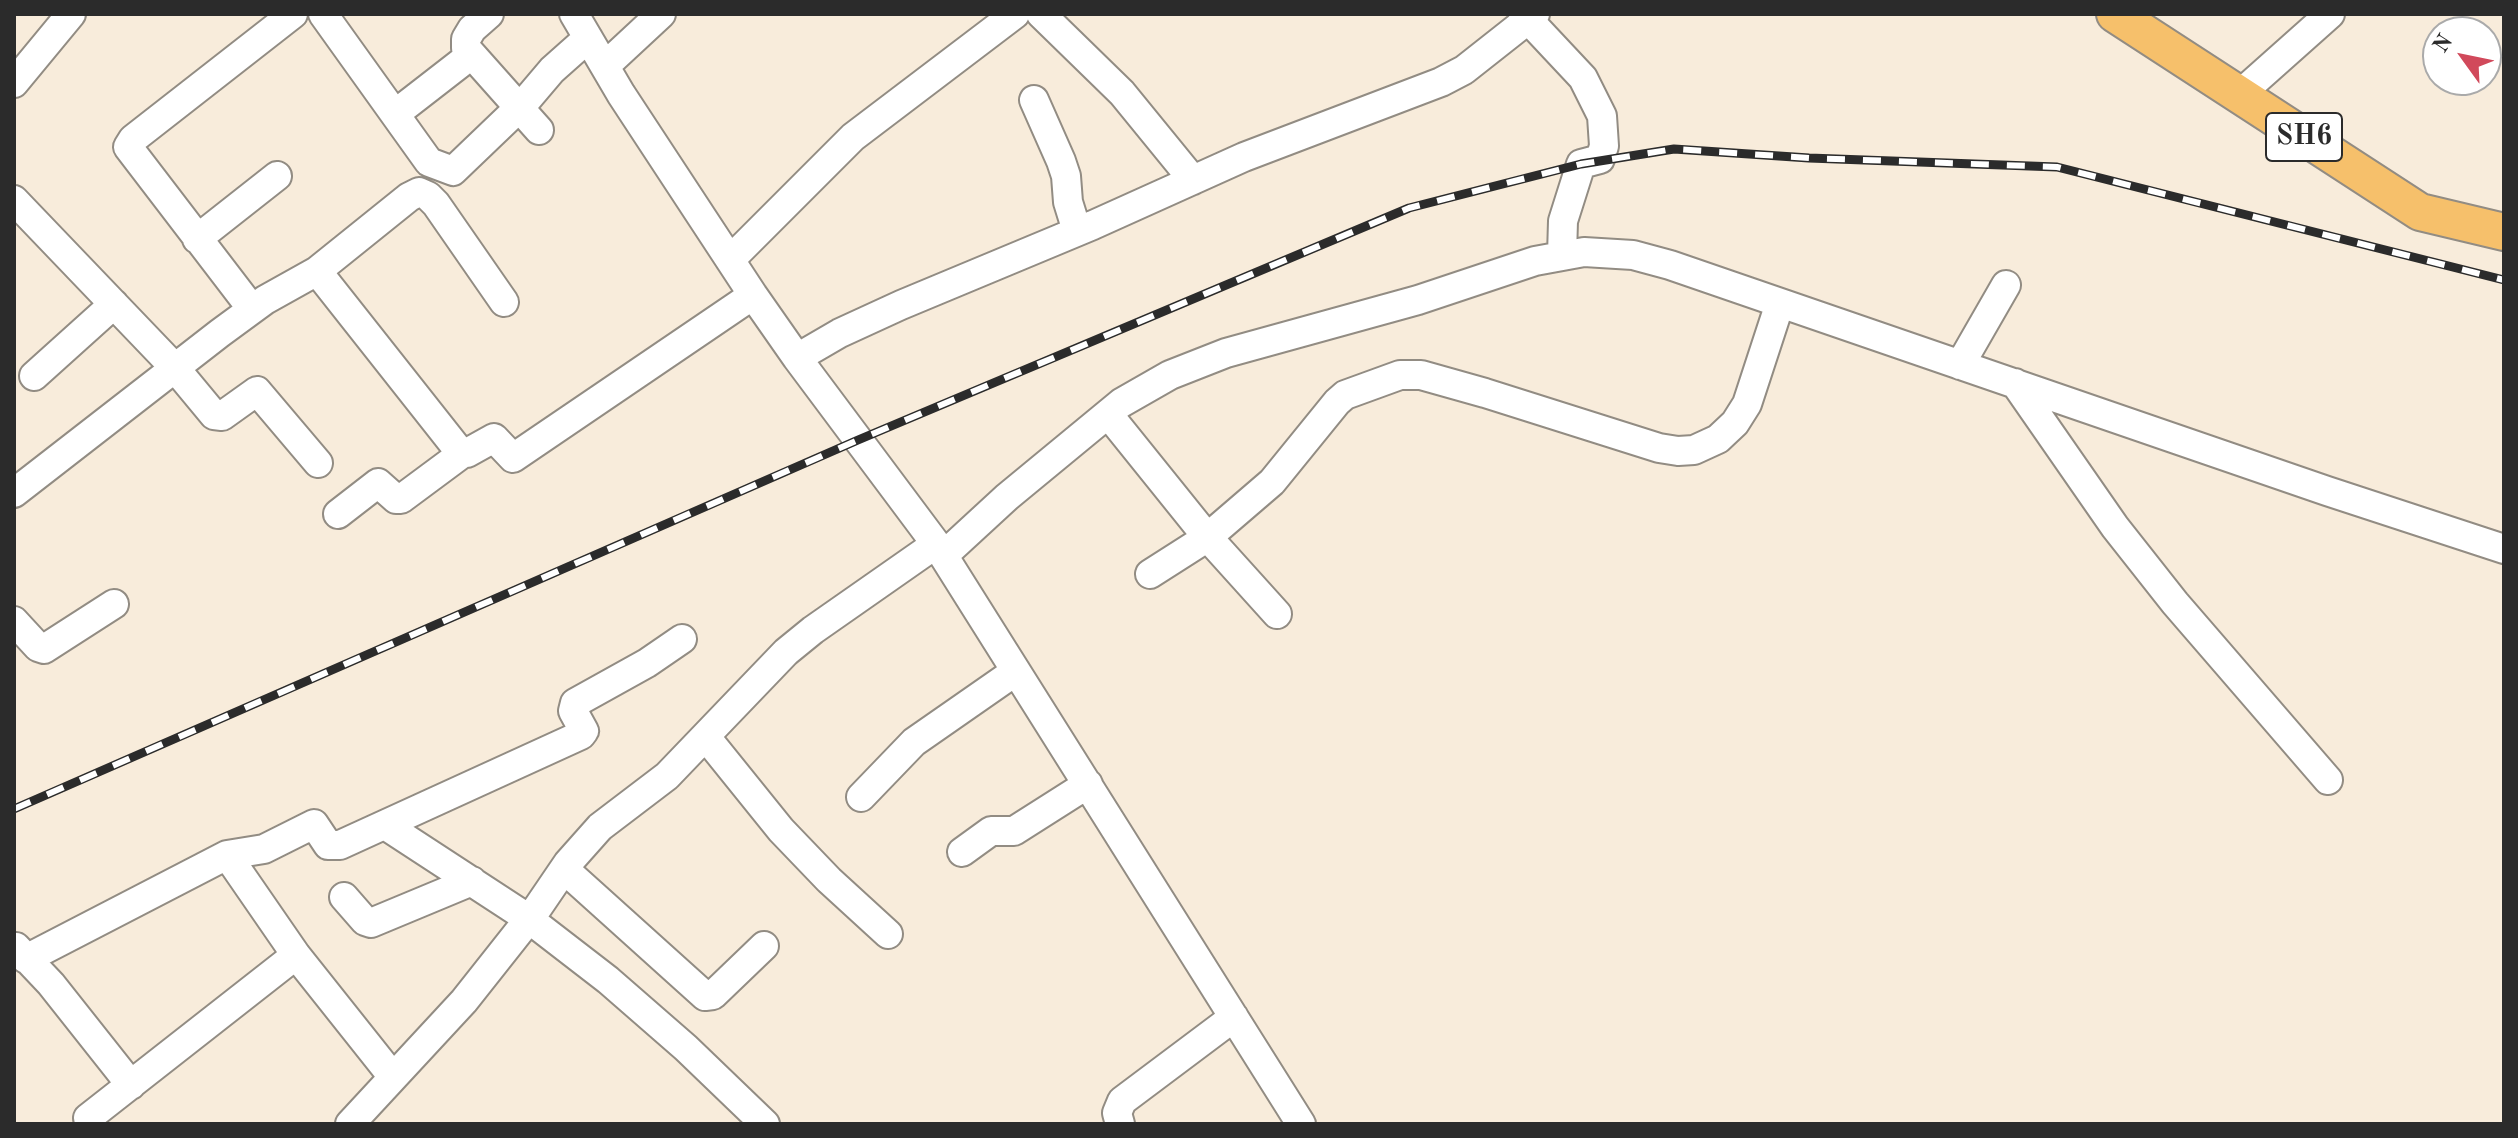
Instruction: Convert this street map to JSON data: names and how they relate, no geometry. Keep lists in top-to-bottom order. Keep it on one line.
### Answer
{"streets":{"main road":["SH6"]},"north":"top left"}
